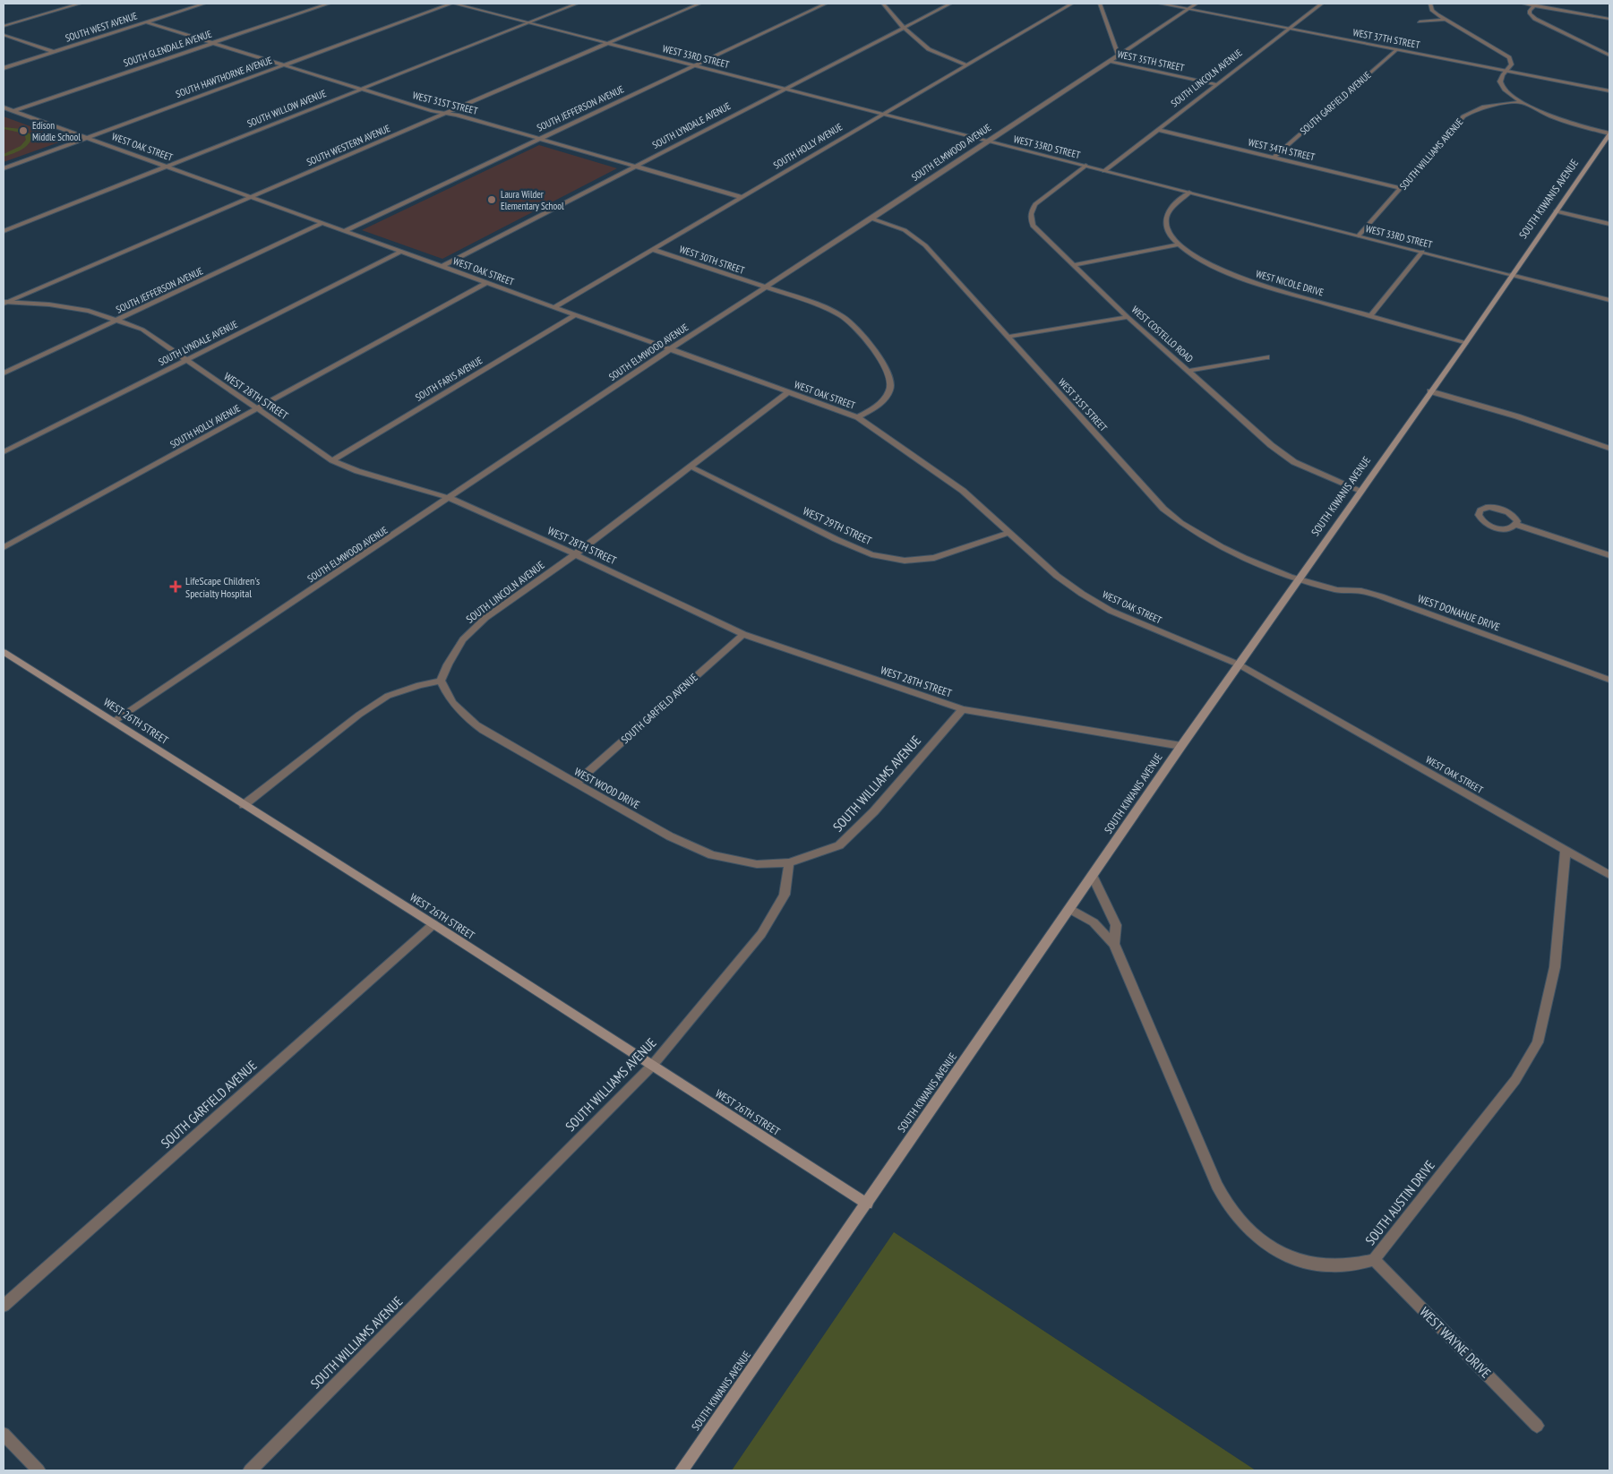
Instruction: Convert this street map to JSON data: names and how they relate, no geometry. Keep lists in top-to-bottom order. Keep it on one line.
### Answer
{"streets":{"main road":["SOUTH KIWANIS AVENUE","WEST 26TH STREET"],"street":["SOUTH WEST AVENUE","WEST 37TH STREET","SOUTH GLENDALE AVENUE","WEST 33RD STREET","WEST 35TH STREET","SOUTH HAWTHORNE AVENUE","SOUTH LINCOLN AVENUE","WEST 31ST STREET","SOUTH GARFIELD AVENUE","SOUTH WILLOW AVENUE","SOUTH JEFFERSON AVENUE","SOUTH LYNDALE AVENUE","SOUTH WESTERN AVENUE","SOUTH HOLLY AVENUE","WEST OAK STREET","WEST 34TH STREET","SOUTH ELMWOOD AVENUE","SOUTH WILLIAMS AVENUE","WEST 30TH STREET","WEST NICOLE DRIVE","WEST COSTELLO ROAD","SOUTH FARIS AVENUE","WEST 28TH STREET","WEST 29TH STREET","WEST DONAHUE DRIVE","WEST WOOD DRIVE","SOUTH AUSTIN DRIVE","WEST WAYNE DRIVE"]},"crossings":[["SOUTH WEST AVENUE","WEST 31ST STREET"],["WEST 37TH STREET","SOUTH LINCOLN AVENUE"],["WEST 37TH STREET","SOUTH GARFIELD AVENUE"],["WEST 37TH STREET","SOUTH ELMWOOD AVENUE"],["SOUTH GLENDALE AVENUE","WEST 31ST STREET"],["SOUTH GLENDALE AVENUE","WEST OAK STREET"],["WEST 33RD STREET","SOUTH HAWTHORNE AVENUE"],["WEST 33RD STREET","SOUTH LINCOLN AVENUE"],["WEST 33RD STREET","SOUTH WILLOW AVENUE"],["WEST 33RD STREET","SOUTH JEFFERSON AVENUE"],["WEST 33RD STREET","SOUTH LYNDALE AVENUE"],["WEST 33RD STREET","SOUTH WESTERN AVENUE"],["WEST 33RD STREET","SOUTH HOLLY AVENUE"],["WEST 33RD STREET","SOUTH ELMWOOD AVENUE"],["WEST 33RD STREET","SOUTH WILLIAMS AVENUE"],["WEST 33RD STREET","SOUTH KIWANIS AVENUE"],["WEST 33RD STREET","WEST NICOLE DRIVE"],["WEST 33RD STREET","WEST COSTELLO ROAD"],["WEST 35TH STREET","SOUTH LINCOLN AVENUE"],["WEST 35TH STREET","SOUTH ELMWOOD AVENUE"],["SOUTH HAWTHORNE AVENUE","WEST 31ST STREET"],["SOUTH HAWTHORNE AVENUE","WEST OAK STREET"],["SOUTH LINCOLN AVENUE","WEST OAK STREET"],["SOUTH LINCOLN AVENUE","WEST 34TH STREET"],["SOUTH LINCOLN AVENUE","WEST 28TH STREET"],["SOUTH LINCOLN AVENUE","WEST 29TH STREET"],["SOUTH LINCOLN AVENUE","WEST WOOD DRIVE"],["WEST 31ST STREET","SOUTH WILLOW AVENUE"],["WEST 31ST STREET","SOUTH JEFFERSON AVENUE"],["WEST 31ST STREET","SOUTH LYNDALE AVENUE"],["WEST 31ST STREET","SOUTH WESTERN AVENUE"],["WEST 31ST STREET","SOUTH HOLLY AVENUE"],["WEST 31ST STREET","SOUTH ELMWOOD AVENUE"],["WEST 31ST STREET","SOUTH KIWANIS AVENUE"],["WEST 31ST STREET","WEST DONAHUE DRIVE"],["SOUTH GARFIELD AVENUE","WEST 34TH STREET"],["SOUTH GARFIELD AVENUE","WEST 28TH STREET"],["SOUTH GARFIELD AVENUE","WEST 26TH STREET"],["SOUTH GARFIELD AVENUE","WEST WOOD DRIVE"],["SOUTH WILLOW AVENUE","WEST OAK STREET"],["SOUTH JEFFERSON AVENUE","WEST OAK STREET"],["SOUTH JEFFERSON AVENUE","WEST 28TH STREET"],["SOUTH LYNDALE AVENUE","WEST OAK STREET"],["SOUTH LYNDALE AVENUE","WEST 28TH STREET"],["SOUTH WESTERN AVENUE","WEST OAK STREET"],["SOUTH WESTERN AVENUE","WEST 28TH STREET"],["SOUTH HOLLY AVENUE","WEST OAK STREET"],["SOUTH HOLLY AVENUE","WEST 30TH STREET"],["SOUTH HOLLY AVENUE","WEST 28TH STREET"],["WEST OAK STREET","SOUTH ELMWOOD AVENUE"],["WEST OAK STREET","SOUTH KIWANIS AVENUE"],["WEST OAK STREET","WEST 30TH STREET"],["WEST OAK STREET","SOUTH FARIS AVENUE"],["WEST OAK STREET","WEST 29TH STREET"],["WEST OAK STREET","SOUTH AUSTIN DRIVE"],["WEST 34TH STREET","SOUTH WILLIAMS AVENUE"],["SOUTH ELMWOOD AVENUE","WEST 30TH STREET"],["SOUTH ELMWOOD AVENUE","WEST 28TH STREET"],["SOUTH ELMWOOD AVENUE","WEST 26TH STREET"],["SOUTH WILLIAMS AVENUE","WEST 28TH STREET"],["SOUTH WILLIAMS AVENUE","WEST 26TH STREET"],["SOUTH WILLIAMS AVENUE","WEST WOOD DRIVE"],["SOUTH KIWANIS AVENUE","WEST NICOLE DRIVE"],["SOUTH KIWANIS AVENUE","WEST COSTELLO ROAD"],["SOUTH KIWANIS AVENUE","WEST 28TH STREET"],["SOUTH KIWANIS AVENUE","WEST DONAHUE DRIVE"],["SOUTH KIWANIS AVENUE","WEST 26TH STREET"],["SOUTH KIWANIS AVENUE","SOUTH AUSTIN DRIVE"],["SOUTH FARIS AVENUE","WEST 28TH STREET"],["SOUTH AUSTIN DRIVE","WEST WAYNE DRIVE"]],"places":{"other":["Edison Middle School","Laura Wilder Elementary School"],"health":["LifeScape Children's Specialty Hospital"]}}
